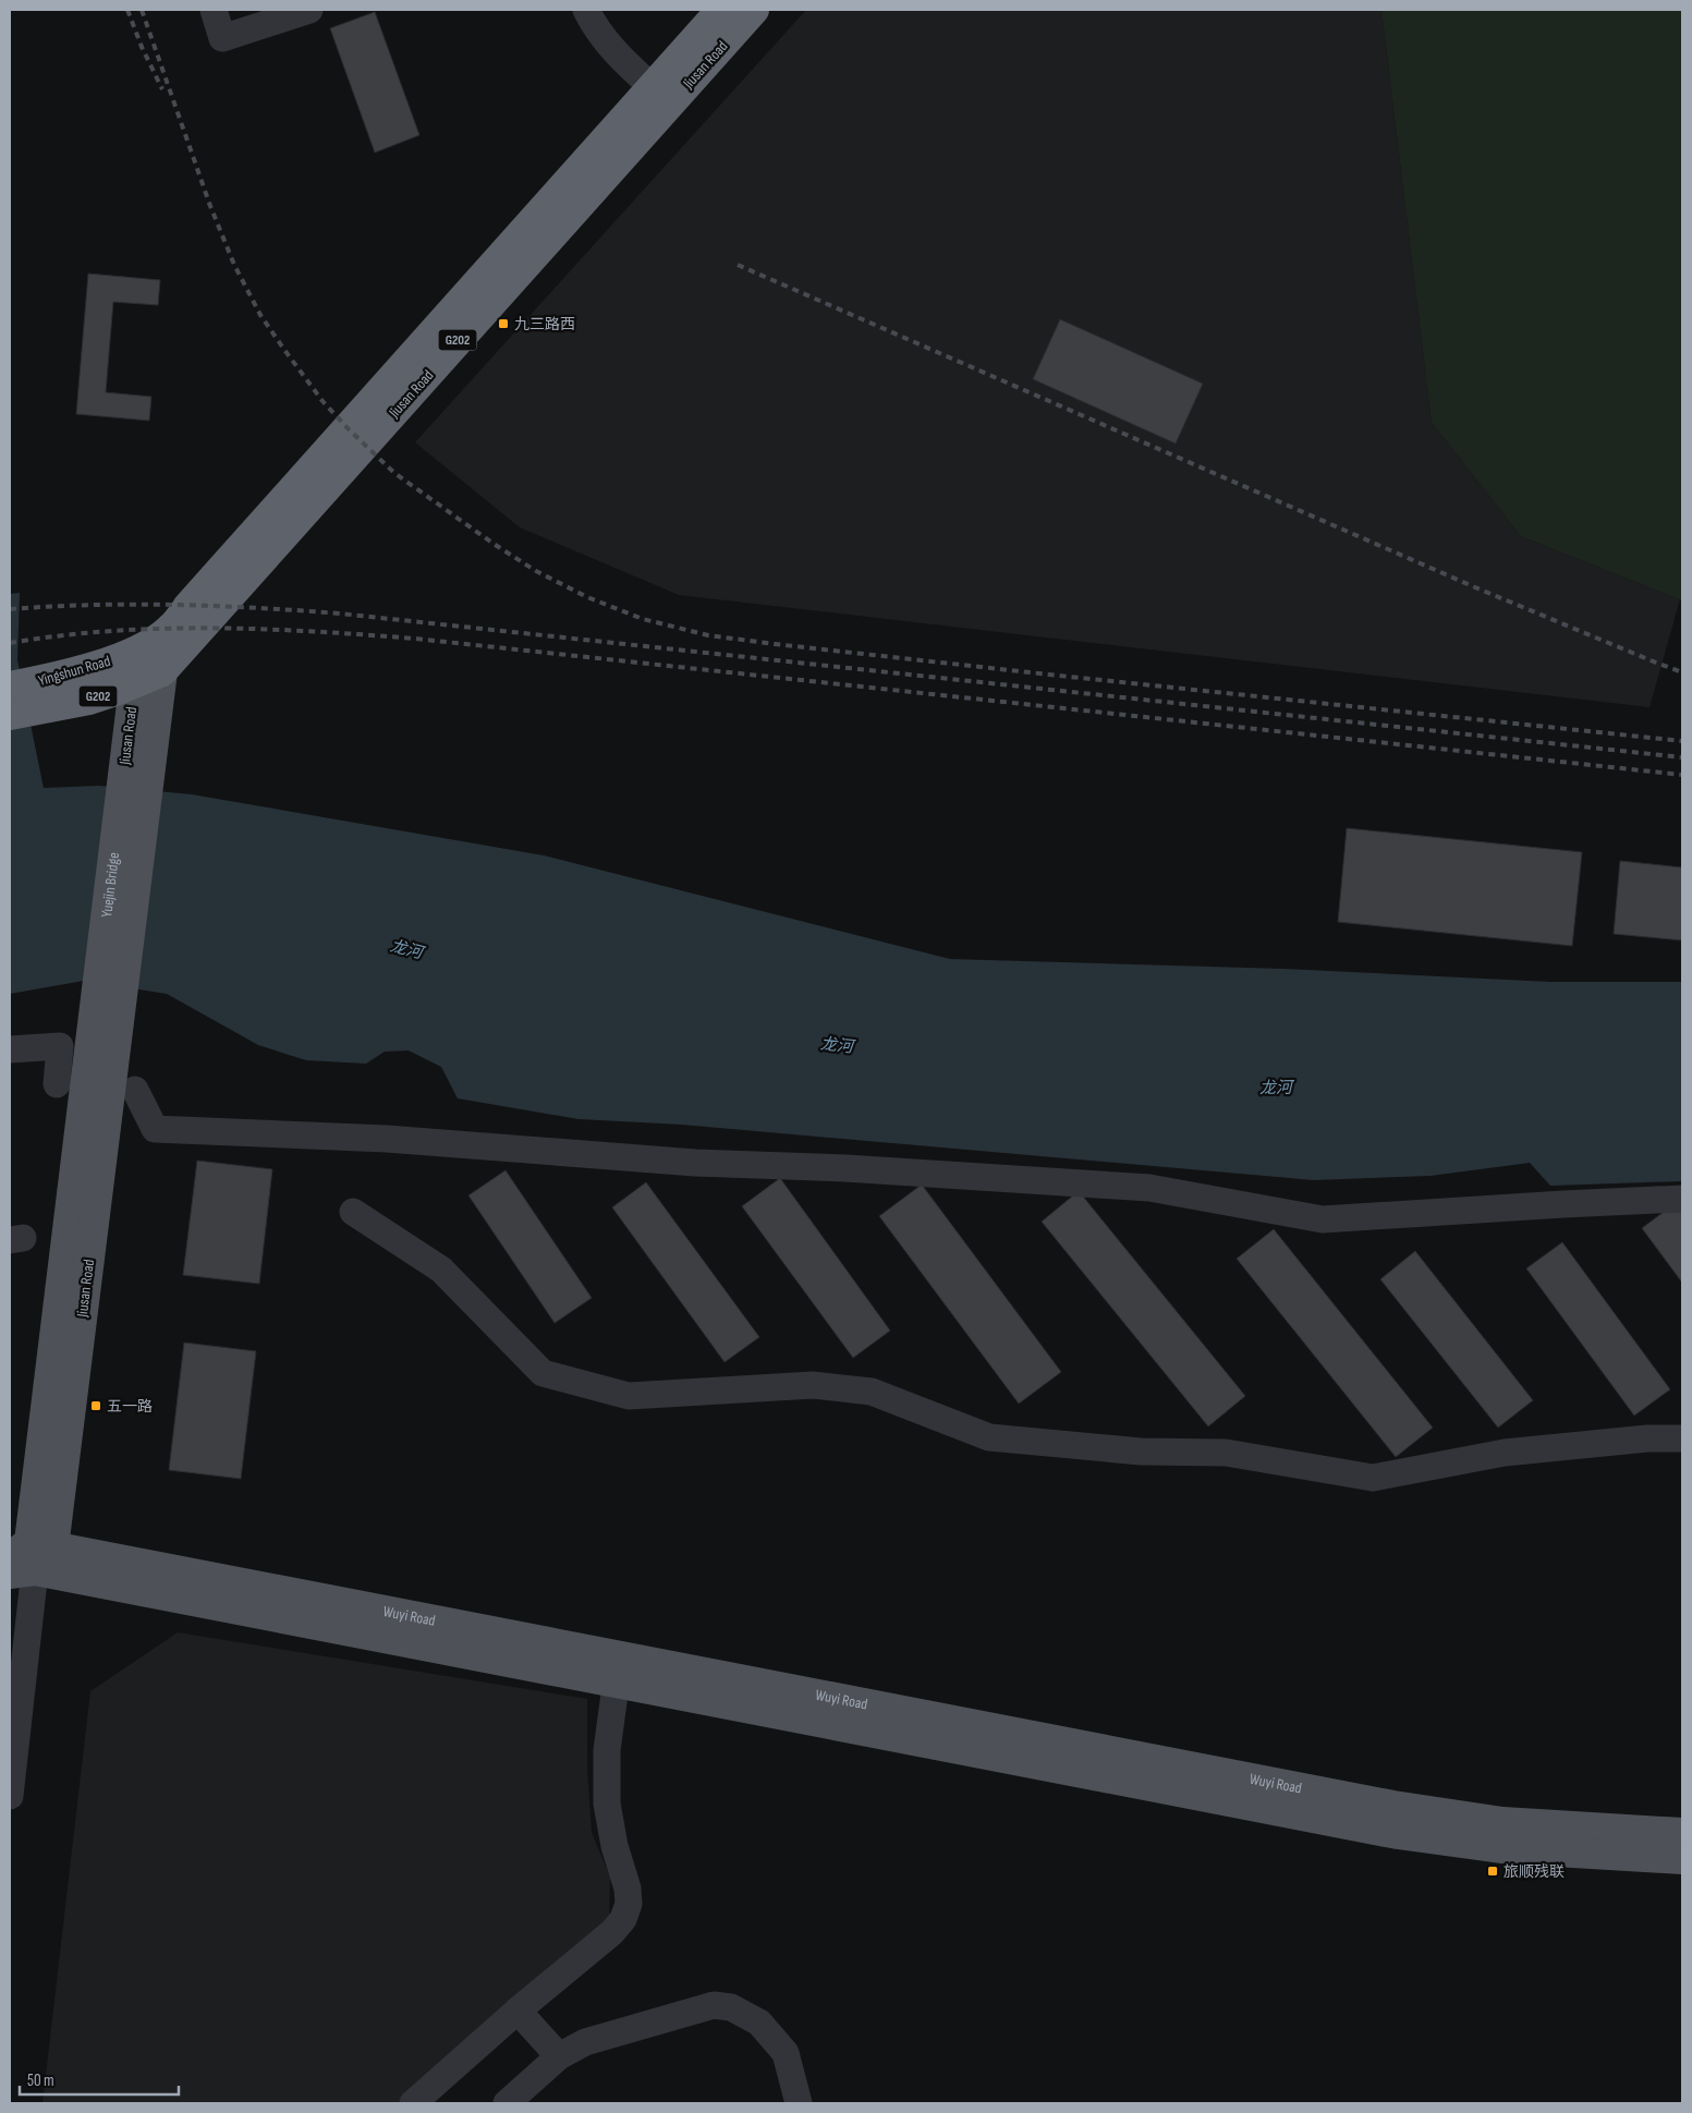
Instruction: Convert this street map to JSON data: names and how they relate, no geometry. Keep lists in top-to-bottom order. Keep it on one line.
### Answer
{"streets":{"highway":["Jiusan Road","G202","Yingshun Road"],"main road":["Yuejin Bridge","Wuyi Road"]},"crossings":[["Jiusan Road","Yingshun Road"],["Jiusan Road","Yuejin Bridge"],["Jiusan Road","Wuyi Road"]],"water":["龙河"],"places":{"transit":["九三路西","五一路","旅顺残联"]},"scale_bar":"50 m"}
